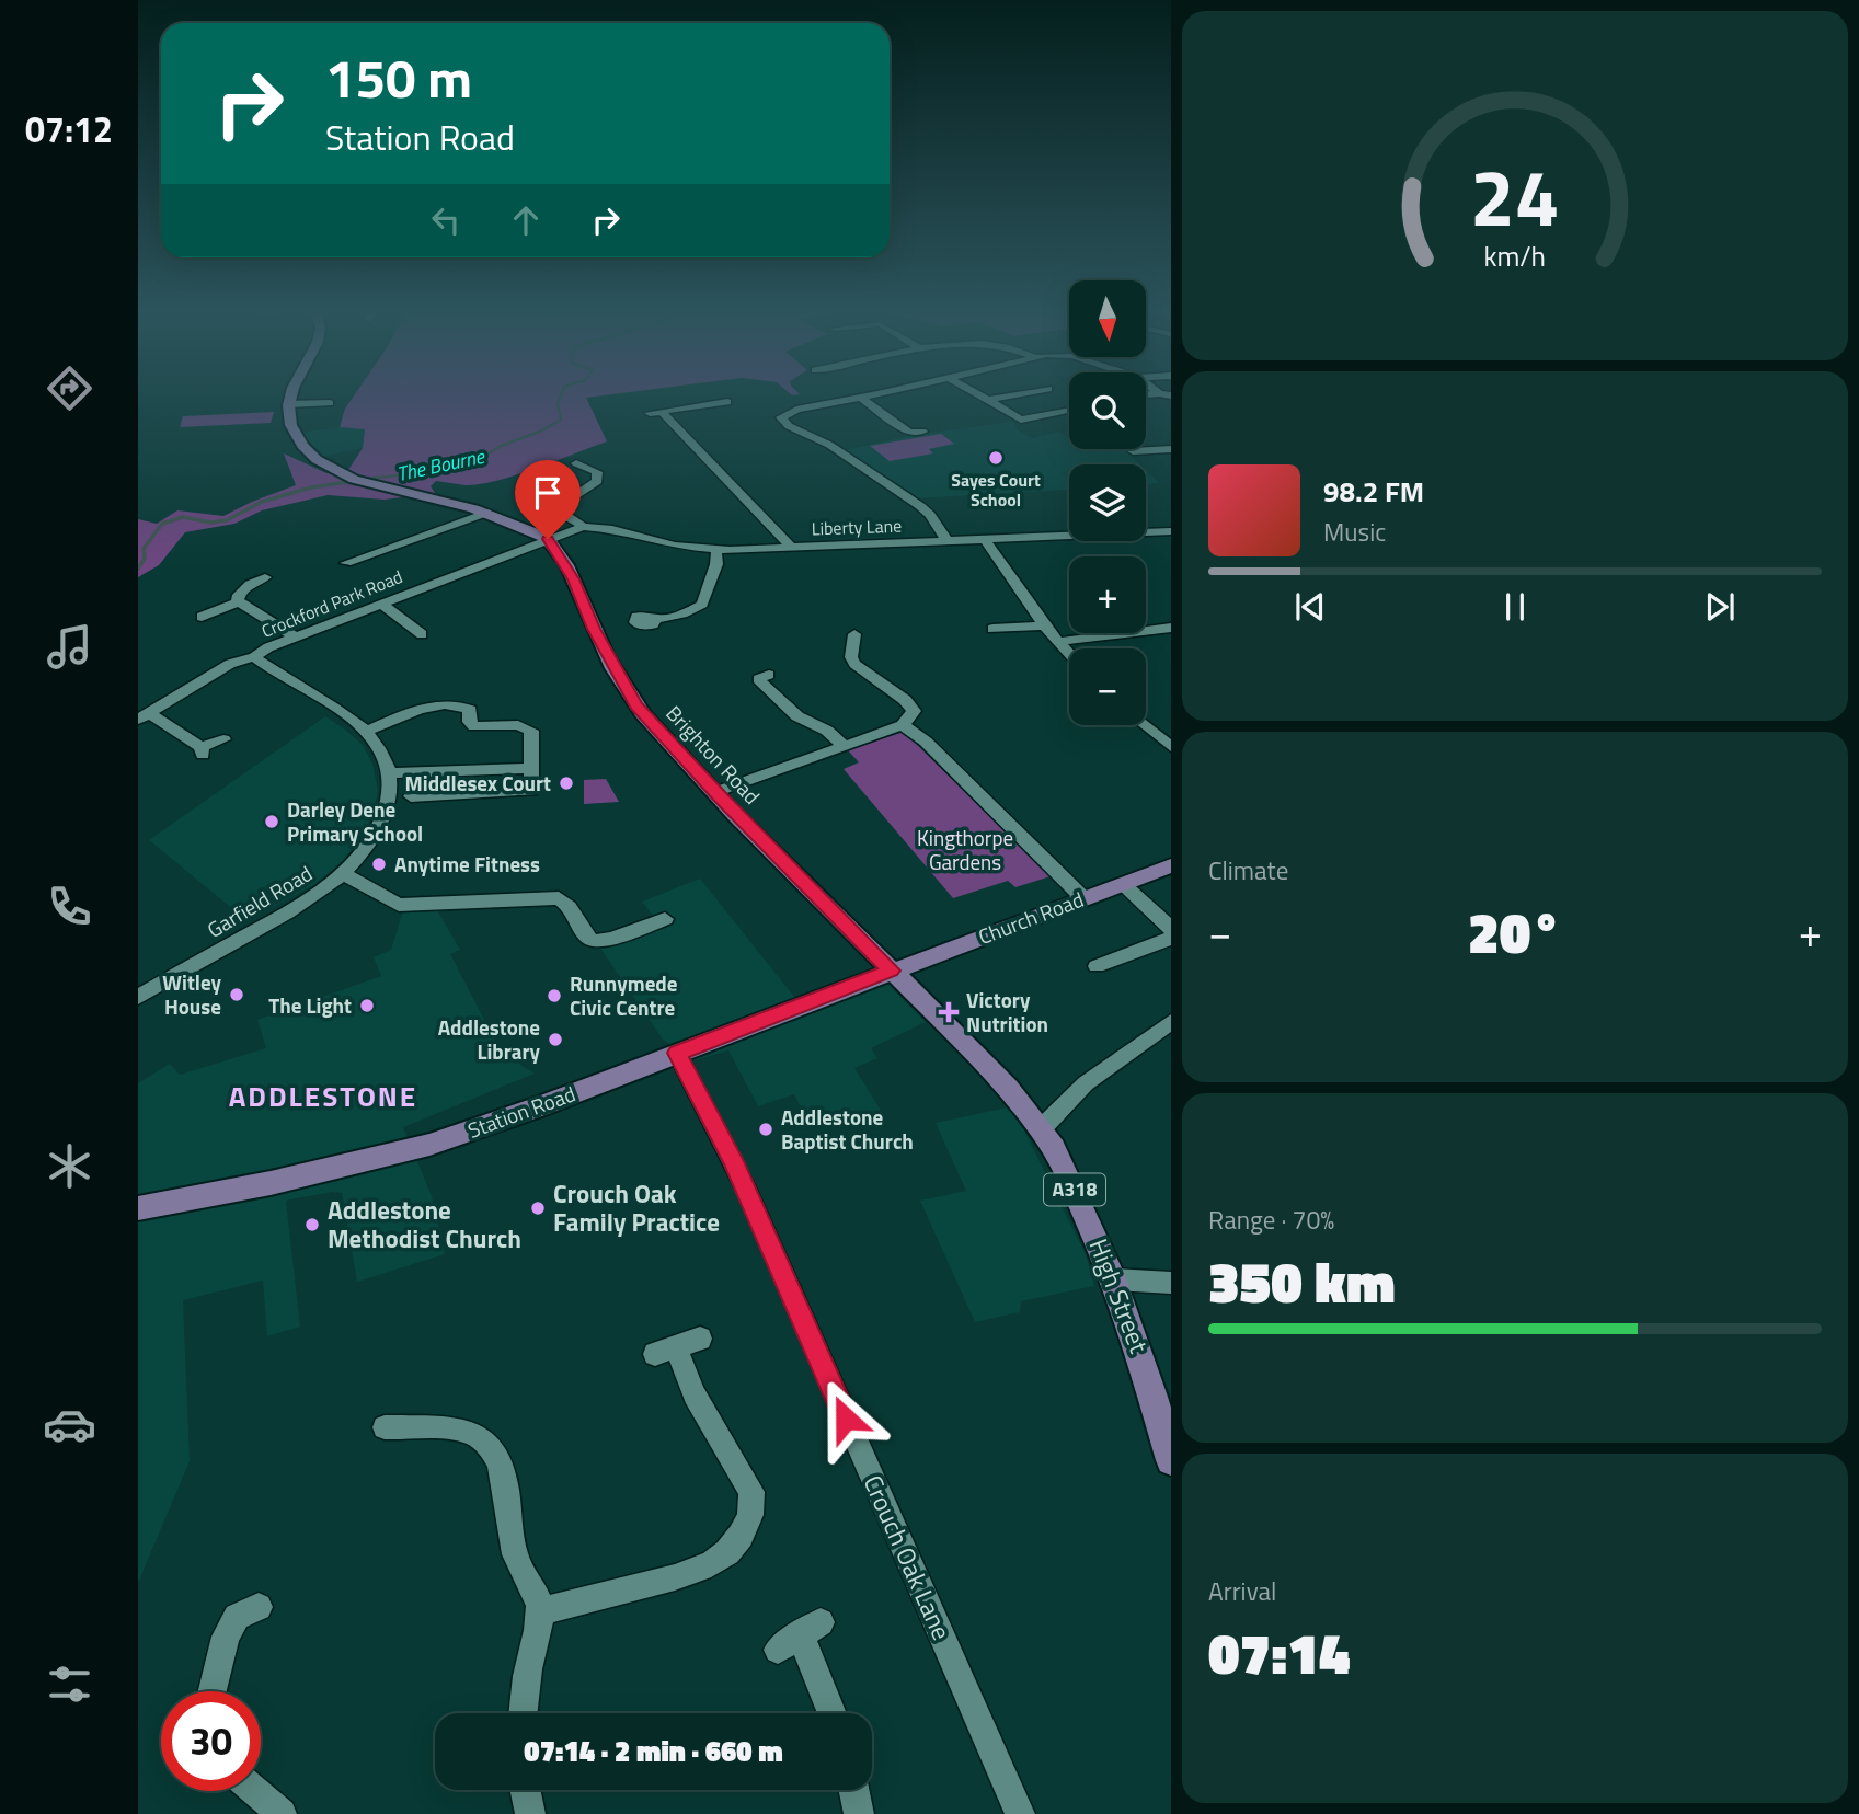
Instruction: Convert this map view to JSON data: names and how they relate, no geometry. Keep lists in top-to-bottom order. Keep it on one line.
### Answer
{"streets":{"main road":["Brighton Road","Church Road","Station Road","A318","High Street"],"street":["Liberty Lane","Crockford Park Road","Garfield Road","Crouch Oak Lane"]},"crossings":[["Liberty Lane","Crockford Park Road"],["Liberty Lane","Brighton Road"],["Crockford Park Road","Brighton Road"],["Brighton Road","Church Road"],["Brighton Road","Station Road"],["Brighton Road","High Street"],["Church Road","Station Road"],["Church Road","High Street"],["Station Road","High Street"],["Station Road","Crouch Oak Lane"]],"districts":["ADDLESTONE"],"water":["The Bourne"],"parks":["Kingthorpe Gardens"],"places":{"other":["Sayes Court School","Middlesex Court","Darley Dene Primary School","Anytime Fitness","Witley House","Runnymede Civic Centre","The Light","Addlestone Library","Addlestone Baptist Church","Crouch Oak Family Practice","Addlestone Methodist Church"],"health":["Victory Nutrition"]},"north":"bottom","page":{"tabs":"07:12","turn":["150 m","Station Road"],"map_buttons":["+","−"],"song":["98.2 FM","Music"],"tile":["Climate",["Range · 70%","350 km"],["Arrival","07:14"]],"heat":["−","20°","+"],"limit":"30","trip":"07:14 · 2 min · 660 m","gauge":["24","km/h"]}}
